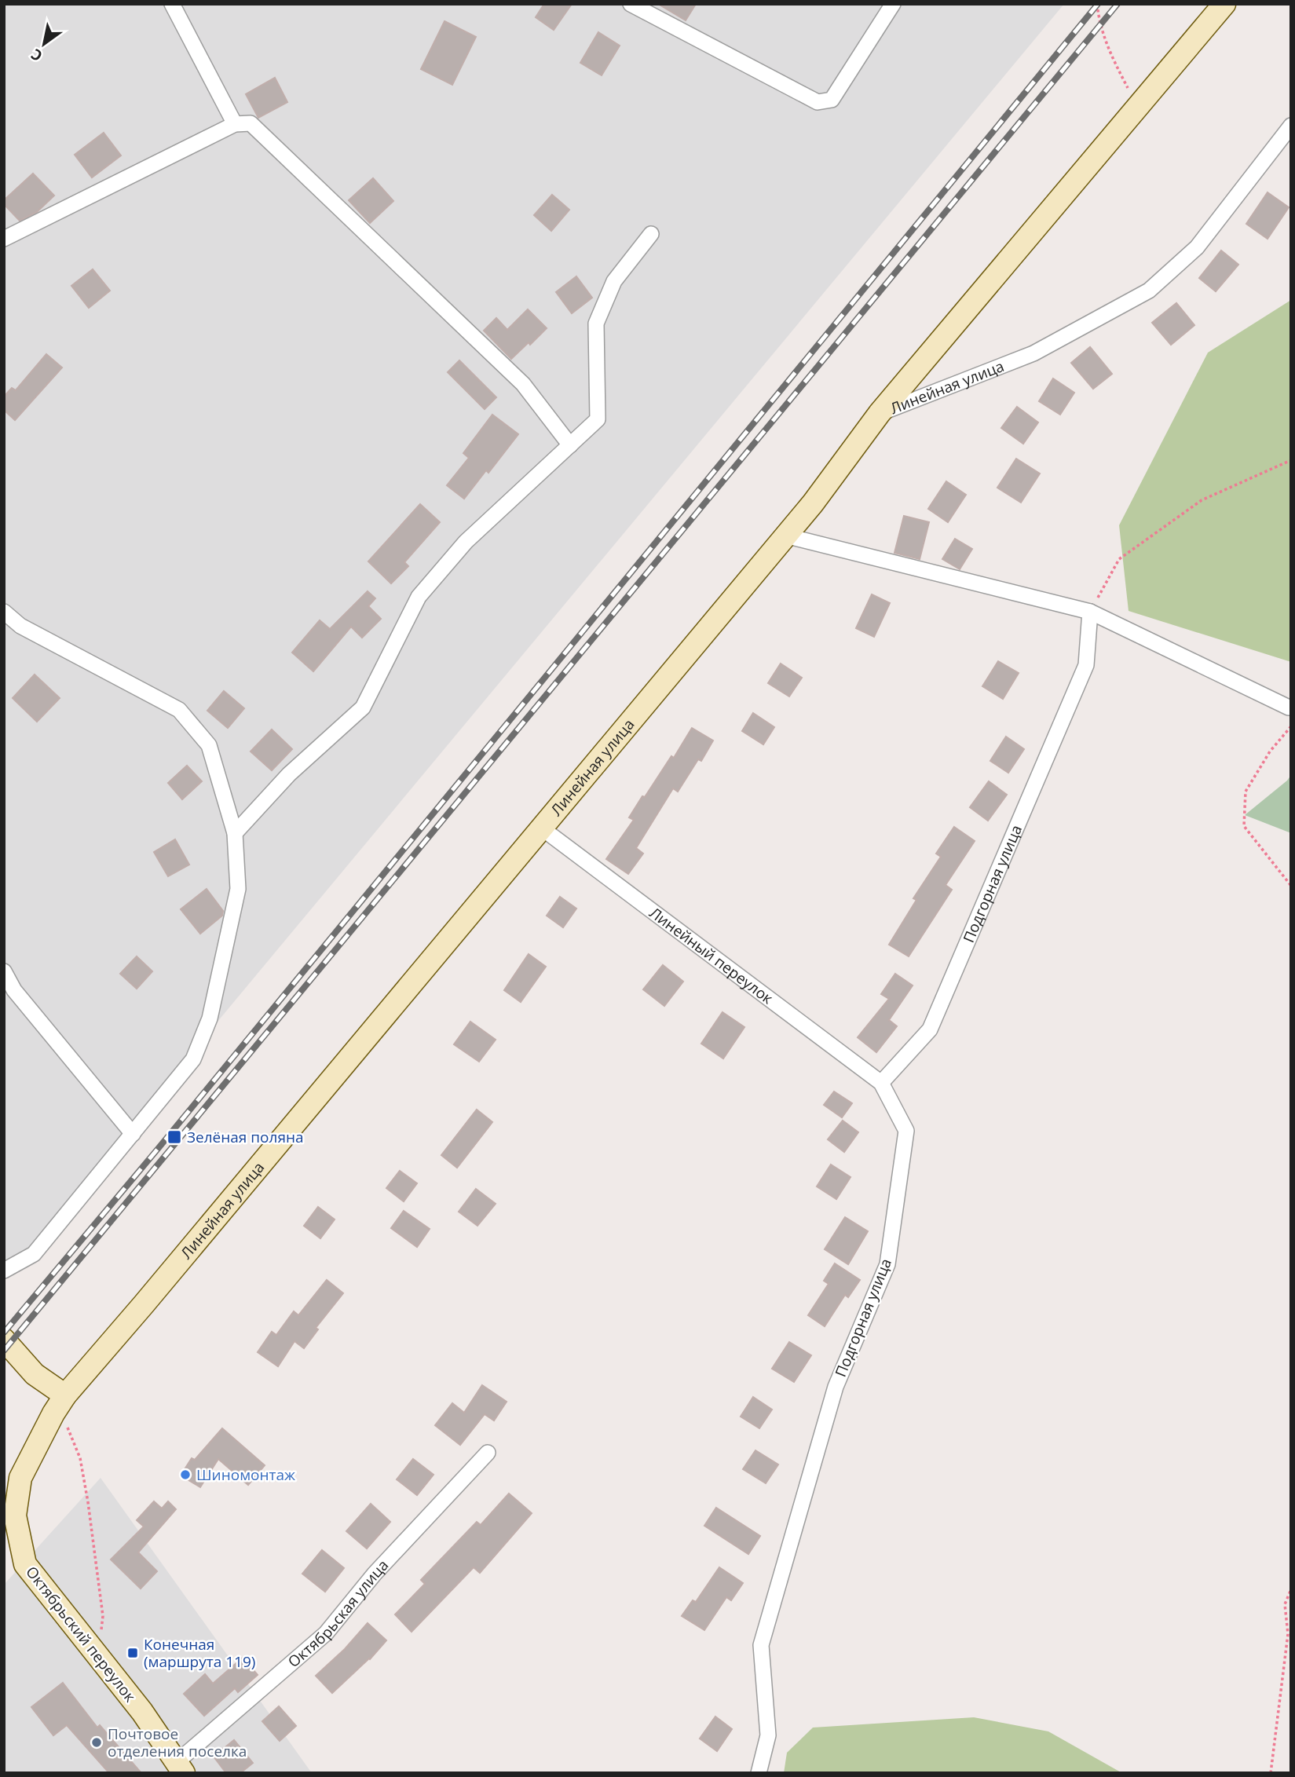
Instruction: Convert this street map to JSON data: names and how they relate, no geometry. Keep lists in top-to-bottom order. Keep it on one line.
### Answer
{"streets":{"street":["Линейная улица","Подгорная улица","Линейный переулок","Октябрьская улица","Октябрьский переулок"]},"crossings":[["Линейная улица","Линейный переулок"],["Линейная улица","Октябрьский переулок"],["Подгорная улица","Линейный переулок"],["Октябрьская улица","Октябрьский переулок"]],"places":{"transit":["Зелёная поляна","Конечная (маршрута 119)"],"other":["Шиномонтаж","Почтовое отделения поселка"]},"north":"bottom left"}
